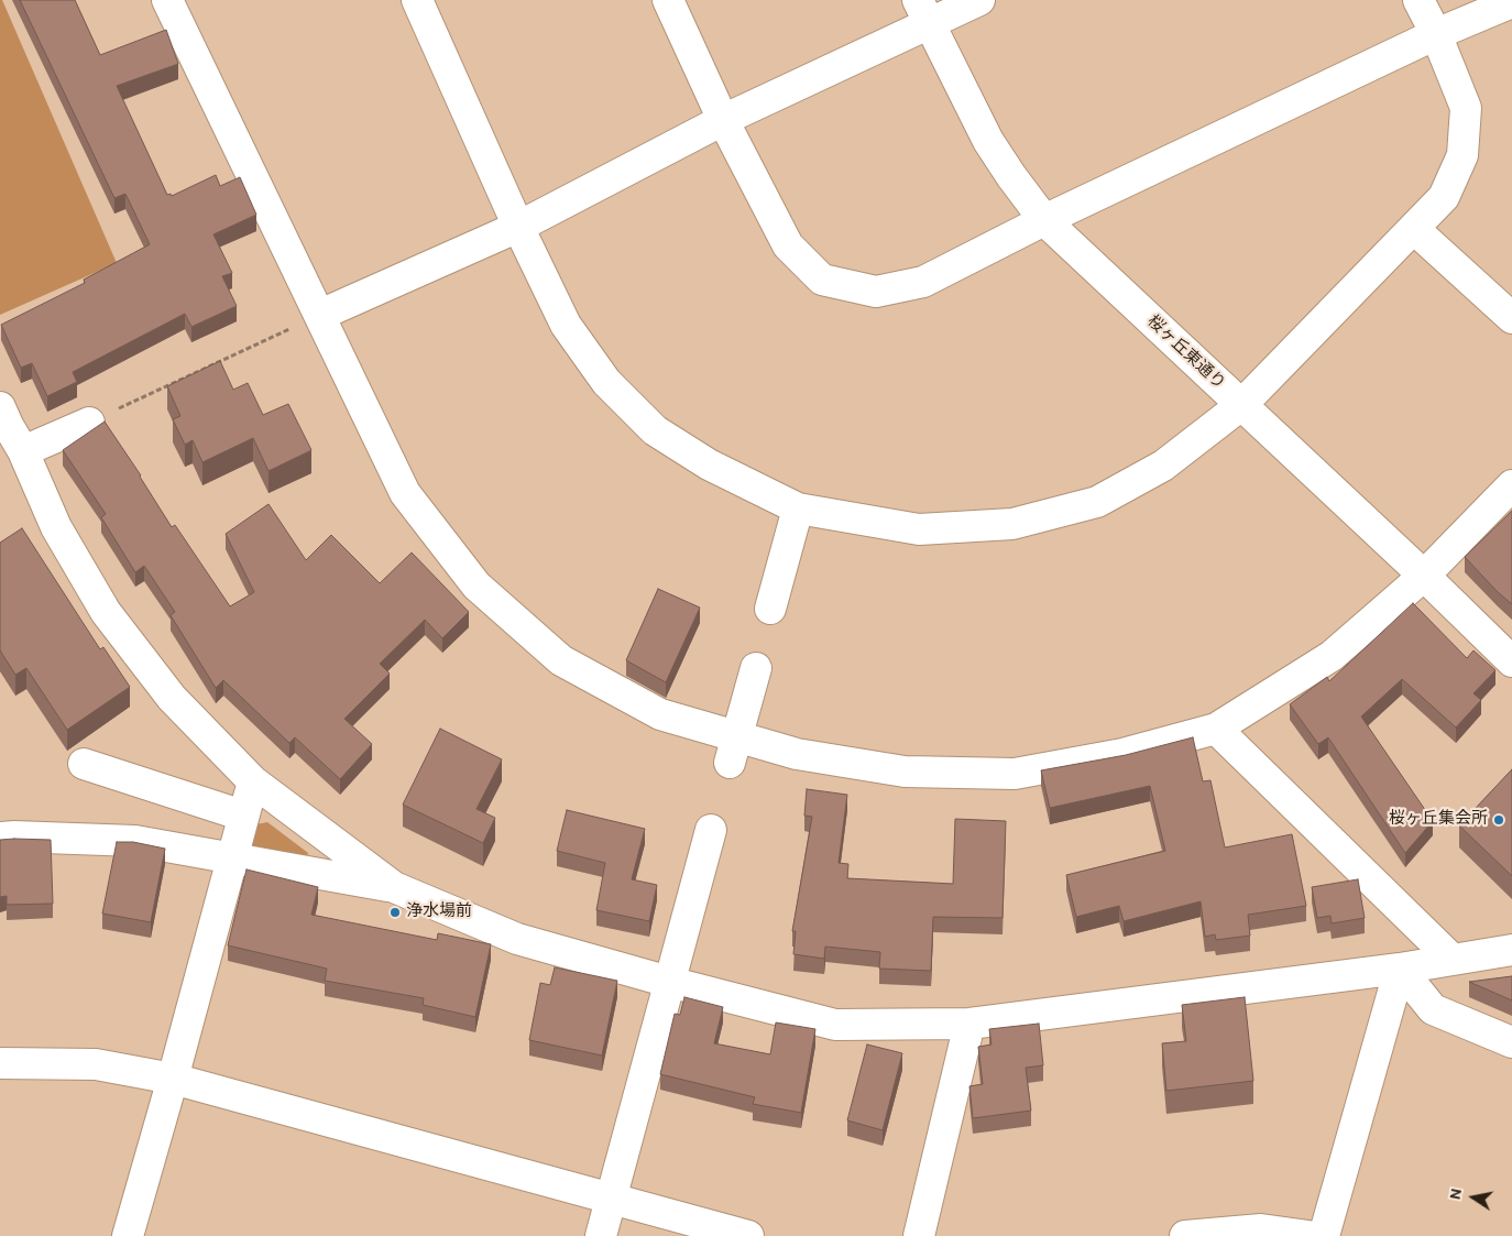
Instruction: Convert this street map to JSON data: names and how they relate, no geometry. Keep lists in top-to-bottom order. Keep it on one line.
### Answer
{"streets":{"street":["桜ヶ丘東通り"]},"places":["桜ヶ丘集会所","浄水場前"],"north":"left"}
